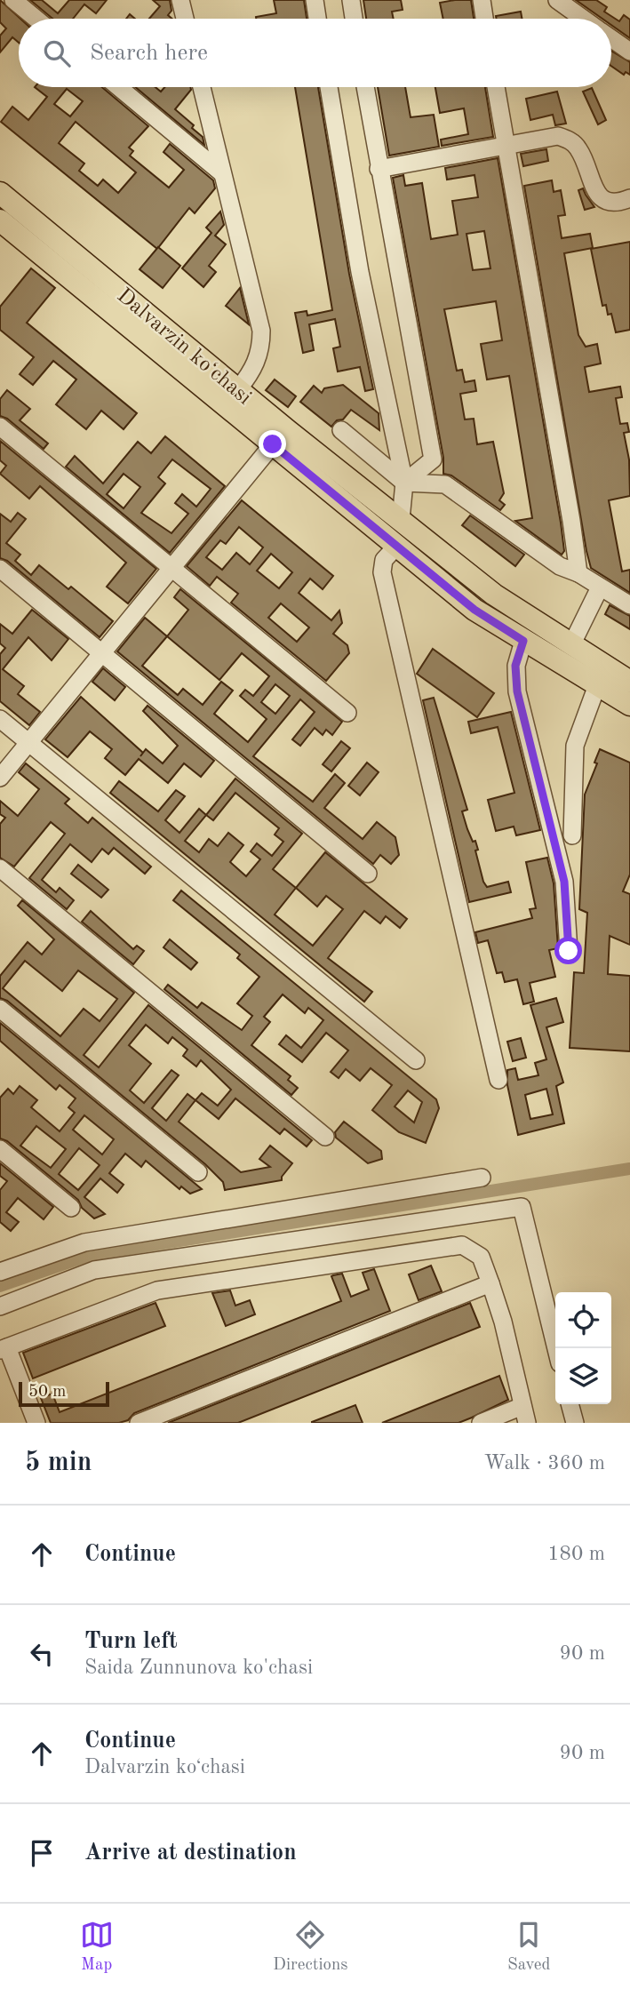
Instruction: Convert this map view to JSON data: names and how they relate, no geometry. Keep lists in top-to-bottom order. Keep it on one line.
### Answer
{"streets":{"main road":["Dalvarzin koʻchasi"]},"scale_bar":"50 m","page":{"search":"Search here","scale":"50 m","heading":["5 min","Walk · 360 m"],"list":[["Continue","180 m"],["Turn left","Saida Zunnunova ko'chasi","90 m"],["Continue","Dalvarzin koʻchasi","90 m"],"Arrive at destination"],"nav":["Map","Directions","Saved"]}}
